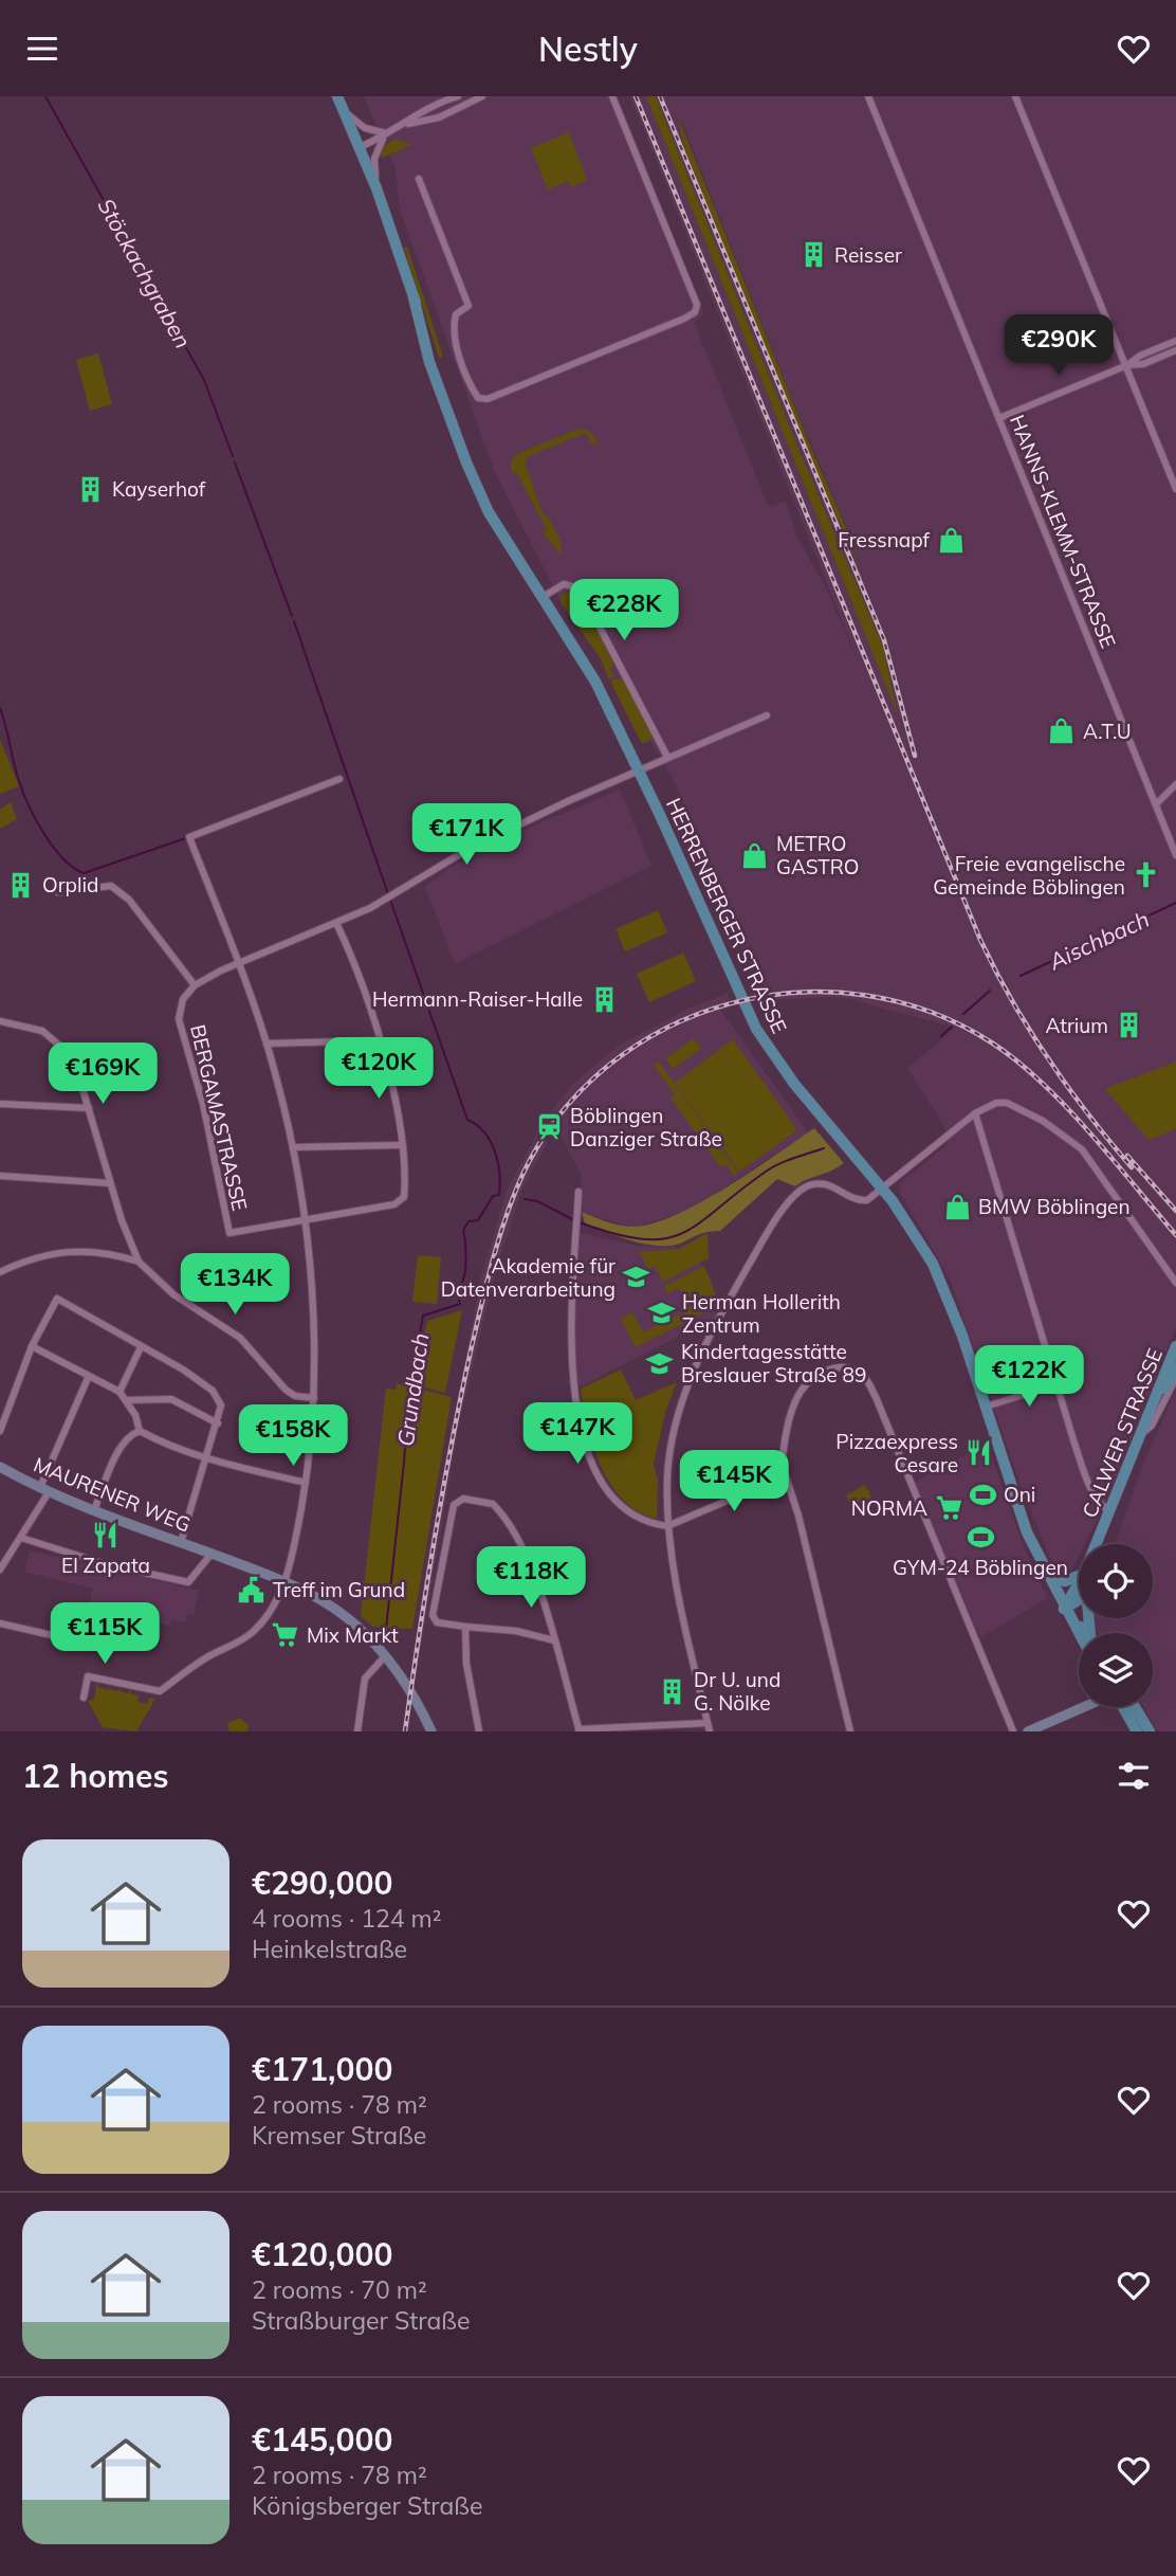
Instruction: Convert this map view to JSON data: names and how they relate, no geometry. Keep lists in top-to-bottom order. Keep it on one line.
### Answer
{"streets":{"main road":["HERRENBERGER STRASSE","CALWER STRASSE"],"street":["HANNS-KLEMM-STRASSE","BERGAMASTRASSE","MAURENER WEG"]},"crossings":[["HERRENBERGER STRASSE","CALWER STRASSE"]],"water":["Stöckachgraben","Aischbach","Grundbach"],"places":{"building":["Reisser","Kayserhof","Orplid","Hermann-Raiser-Halle","Atrium","Dr U. und G. Nölke"],"shop":["Fressnapf","A.T.U","METRO GASTRO","BMW Böblingen"],"church":["Freie evangelische Gemeinde Böblingen"],"station":["Böblingen Danziger Straße"],"school or university":["Akademie für Datenverarbeitung","Herman Hollerith Zentrum","Kindertagesstätte Breslauer Straße 89"],"restaurant":["Pizzaexpress Cesare","El Zapata"],"sports":["Oni","GYM-24 Böblingen"],"supermarket":["NORMA","Mix Markt"],"public building":["Treff im Grund"]},"page":{"header":"Nestly","price":["€290K","€228K","€171K","€120K","€169K","€134K","€122K","€147K","€158K","€145K","€118K","€115K"],"heading":"12 homes","list":[{"name":"€290,000","note":"4 rooms · 124 m² · Heinkelstraße"},{"name":"€171,000","note":"2 rooms · 78 m² · Kremser Straße"},{"name":"€120,000","note":"2 rooms · 70 m² · Straßburger Straße"},{"name":"€145,000","note":"2 rooms · 78 m² · Königsberger Straße"}]}}
